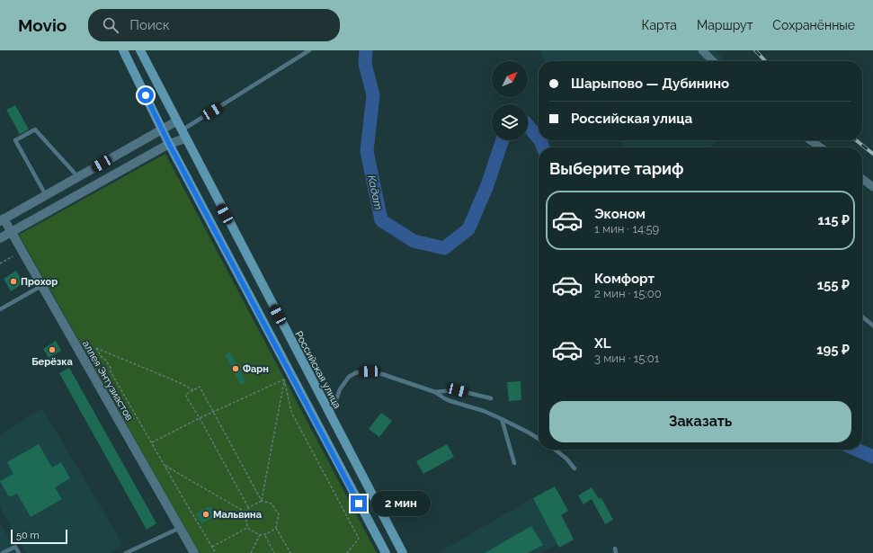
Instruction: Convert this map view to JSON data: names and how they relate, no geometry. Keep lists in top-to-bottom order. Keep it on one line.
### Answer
{"streets":{"main road":["Российская улица"],"street":["аллея Энтузиастов"]},"water":["Кадат"],"places":["Прохор","Берёзка","Фарн","Мальвина"],"scale_bar":"50 m","north":"top right","page":{"header":"Movio","search":"Поиск","nav":["Карта","Маршрут","Сохранённые"],"banner":["Шарыпово — Дубинино","Российская улица"],"heading":"Выберите тариф","list":[{"name":"Эконом","note":"1 мин · 14:59","value":"115 ₽"},{"name":"Комфорт","note":"2 мин · 15:00","value":"155 ₽"},{"name":"XL","note":"3 мин · 15:01","value":"195 ₽"}],"buttons":"Заказать","bubble":"2 мин","scale":"50 m"}}
